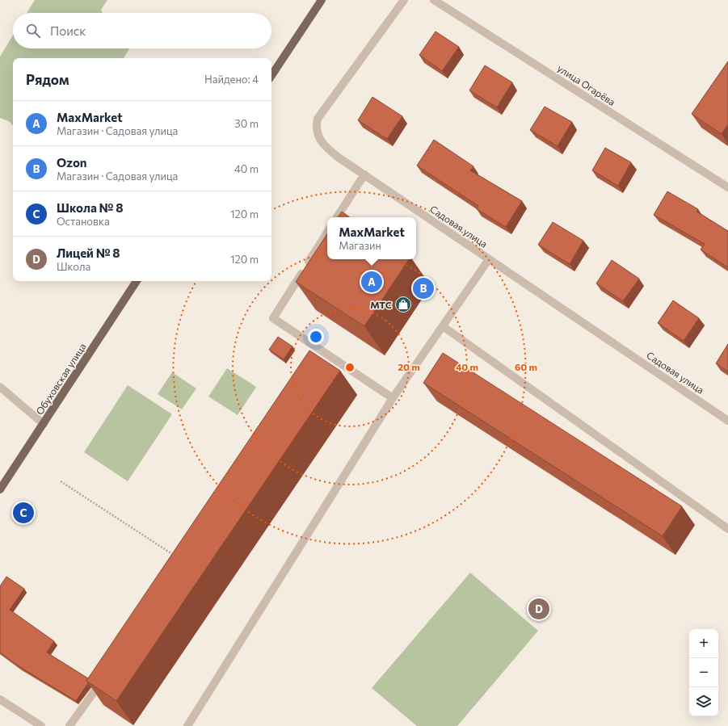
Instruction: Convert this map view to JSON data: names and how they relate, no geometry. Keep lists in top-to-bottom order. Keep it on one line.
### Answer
{"streets":{"main road":["Обуховская улица"],"street":["улица Огарёва","Садовая улица"]},"places":{"shop":["МТС"]},"page":{"search":"Поиск","heading":["Рядом","Найдено: 4"],"list":[{"mark":"A","name":"MaxMarket","note":"Магазин · Садовая улица","value":"30 m"},{"mark":"B","name":"Ozon","note":"Магазин · Садовая улица","value":"40 m"},{"mark":"C","name":"Школа № 8","note":"Остановка","value":"120 m"},{"mark":"D","name":"Лицей № 8","note":"Школа","value":"120 m"}],"popup":["MaxMarket","Магазин"],"pins":["A","B","C","D"],"map_buttons":["+","−"]},"rings":["20 m","40 m","60 m"]}
